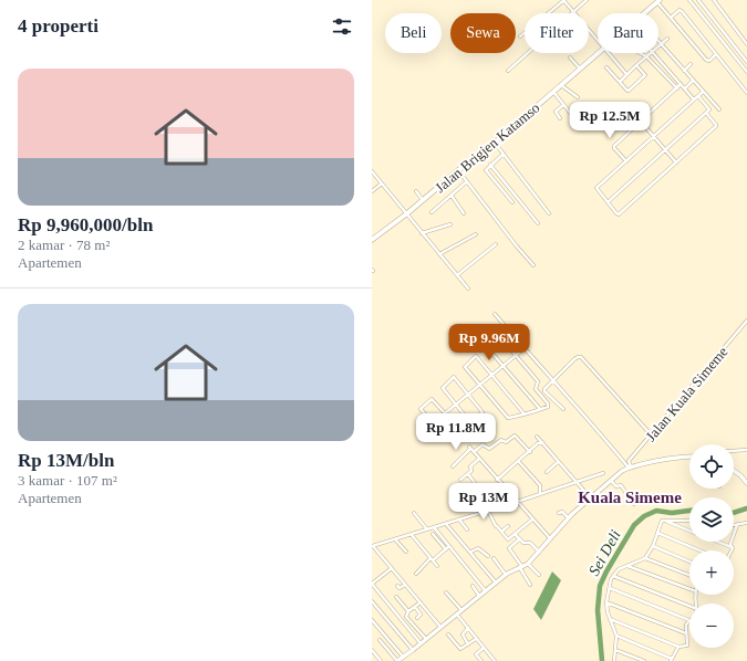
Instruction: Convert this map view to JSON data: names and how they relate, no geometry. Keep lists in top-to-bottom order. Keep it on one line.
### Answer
{"streets":{"main road":["Jalan Brigjen Katamso"],"street":["Jalan Kuala Simeme"]},"districts":["Kuala Simeme"],"water":["Sei Deli"],"page":{"heading":"4 properti","chip":["Beli","Sewa","Filter","Baru"],"list":[{"name":"Rp 9,960,000/bln","note":"2 kamar · 78 m² · Apartemen"},{"name":"Rp 13M/bln","note":"3 kamar · 107 m² · Apartemen"}],"price":["Rp 12.5M","Rp 9.96M","Rp 11.8M","Rp 13M"],"map_buttons":["+","−"]}}
